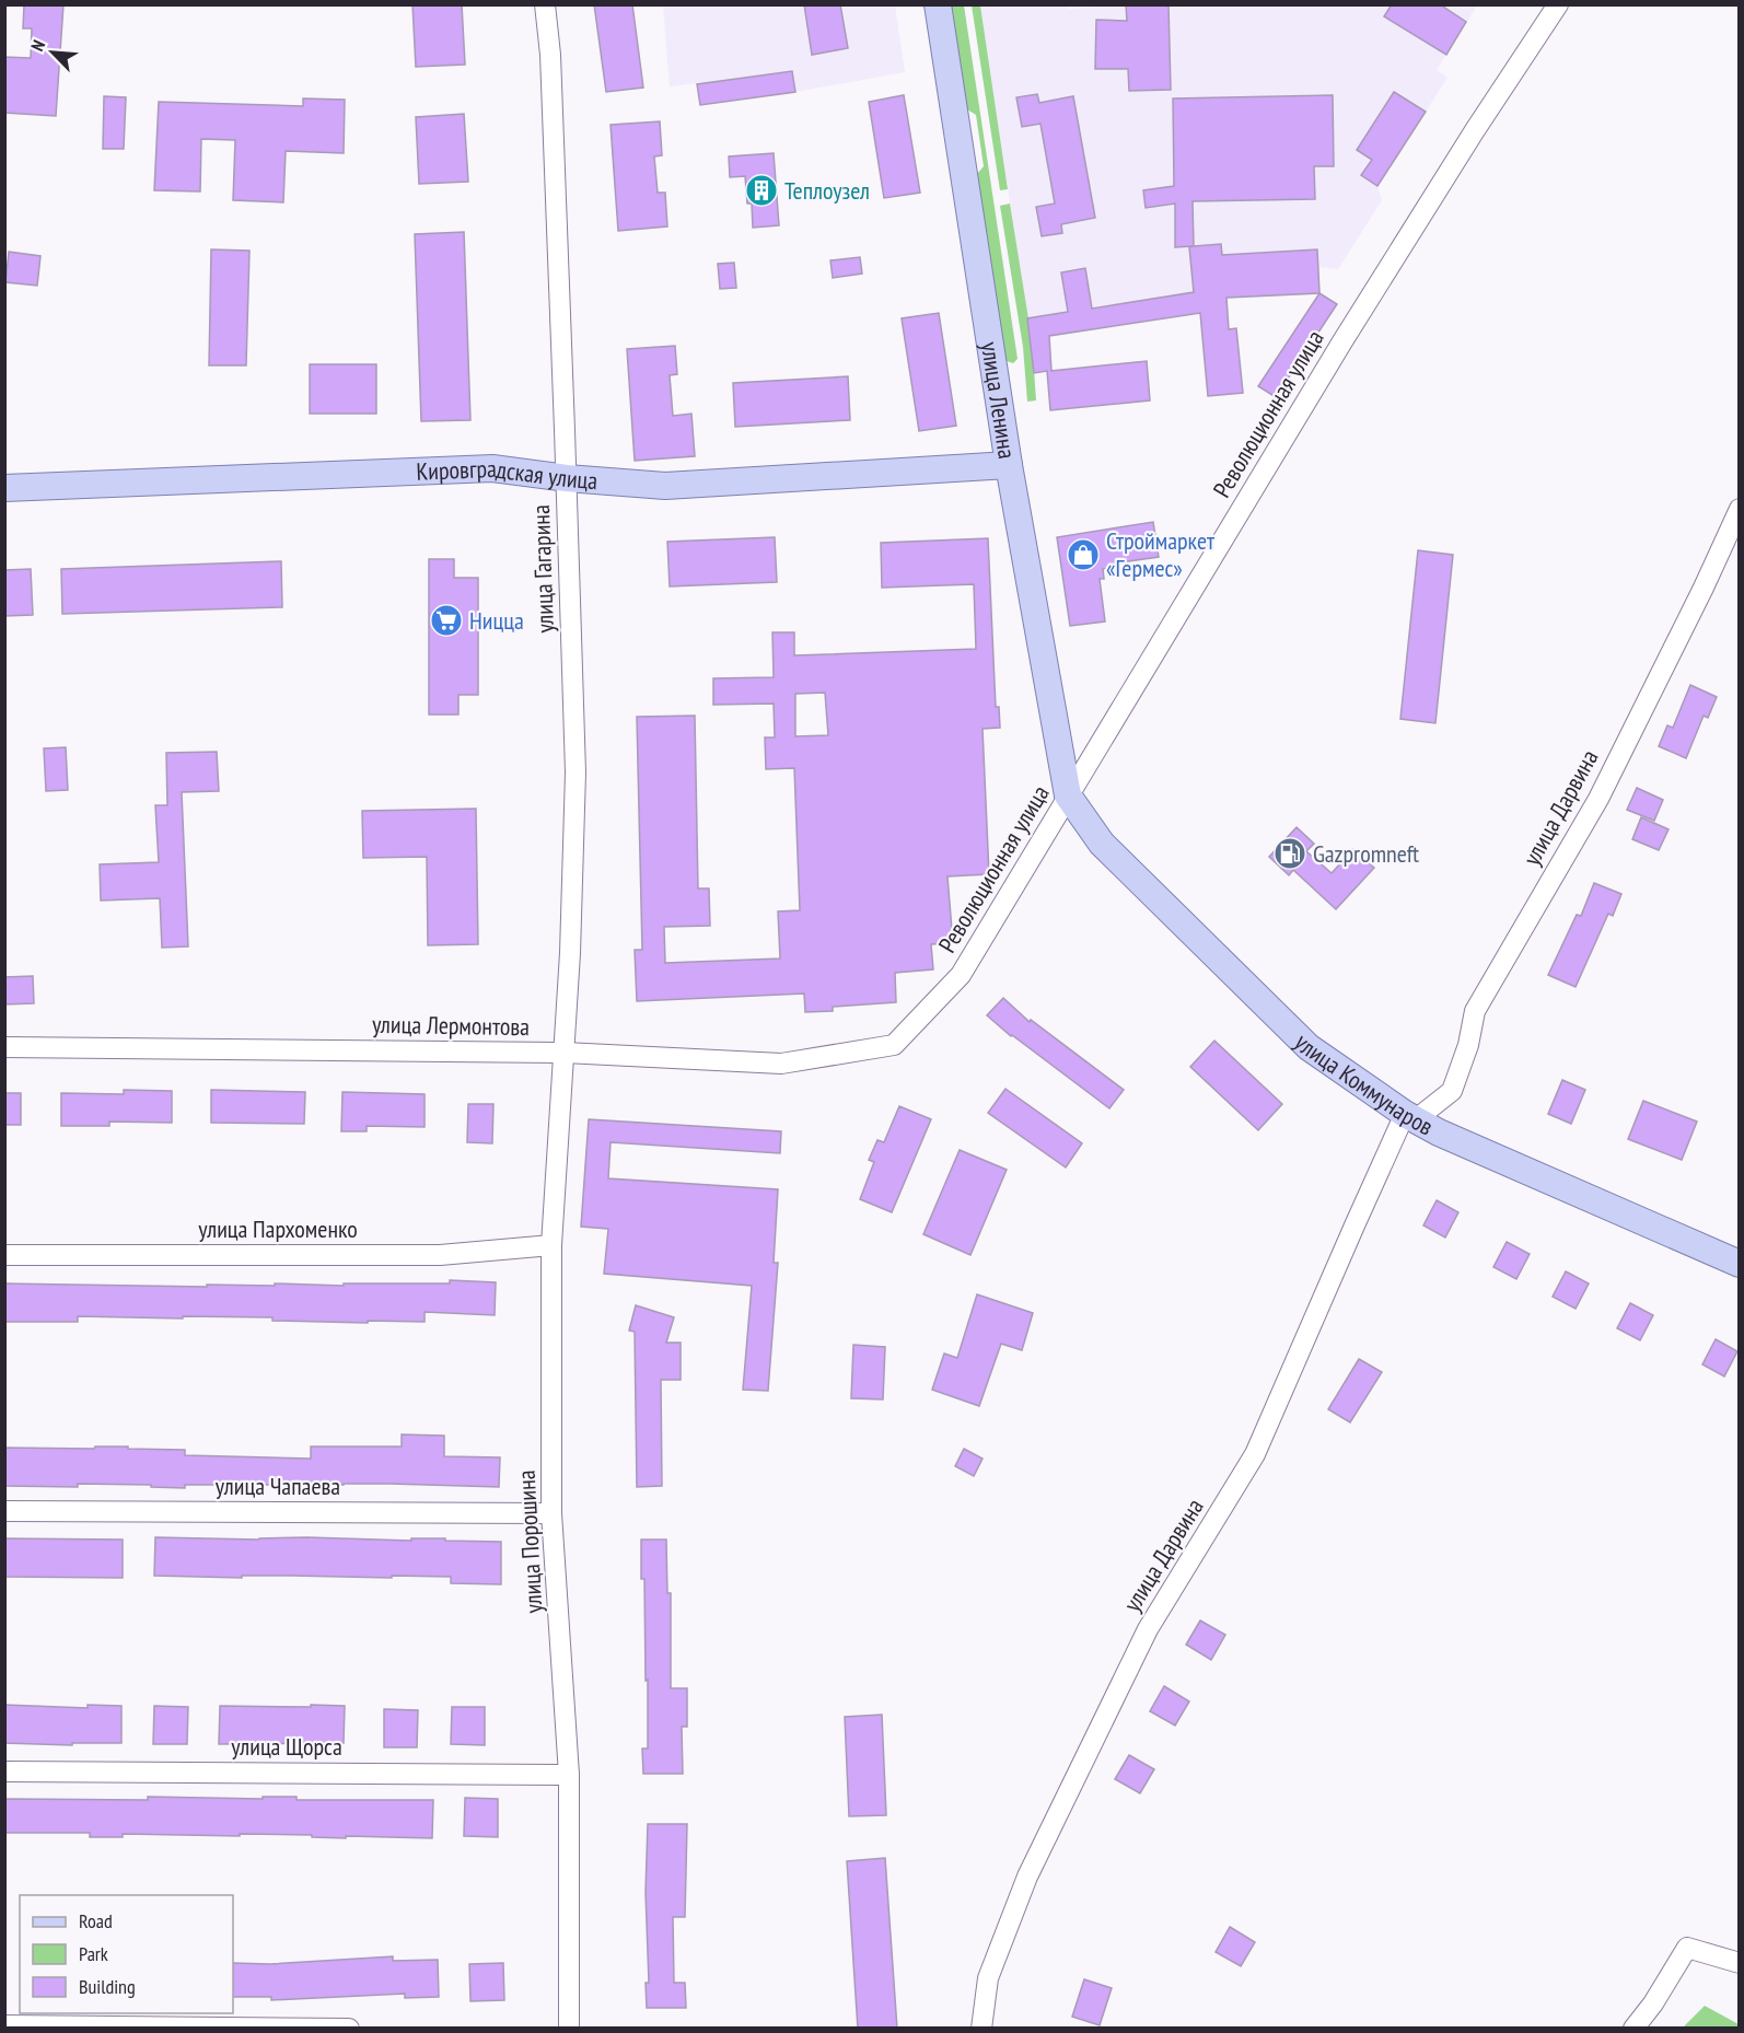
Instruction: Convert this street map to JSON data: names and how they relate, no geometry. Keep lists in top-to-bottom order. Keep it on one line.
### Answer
{"streets":{"main road":["улица Ленина","Кировградская улица","улица Коммунаров"],"street":["Революционная улица","улица Гагарина","улица Дарвина","улица Лермонтова","улица Пархоменко","улица Чапаева","улица Порошина","улица Щорса"]},"crossings":[["улица Ленина","Революционная улица"],["улица Ленина","Кировградская улица"],["улица Ленина","улица Коммунаров"],["Революционная улица","улица Лермонтова"],["Революционная улица","улица Коммунаров"],["Кировградская улица","улица Гагарина"],["улица Гагарина","улица Лермонтова"],["улица Гагарина","улица Порошина"],["улица Дарвина","улица Коммунаров"],["улица Лермонтова","улица Порошина"],["улица Пархоменко","улица Порошина"],["улица Чапаева","улица Порошина"],["улица Порошина","улица Щорса"]],"places":{"building":["Теплоузел"],"shop":["Строймаркет «Гермес»"],"supermarket":["Ницца"],"fuel station":["Gazpromneft"]},"legend":["Road","Park","Building"],"north":"top left"}
